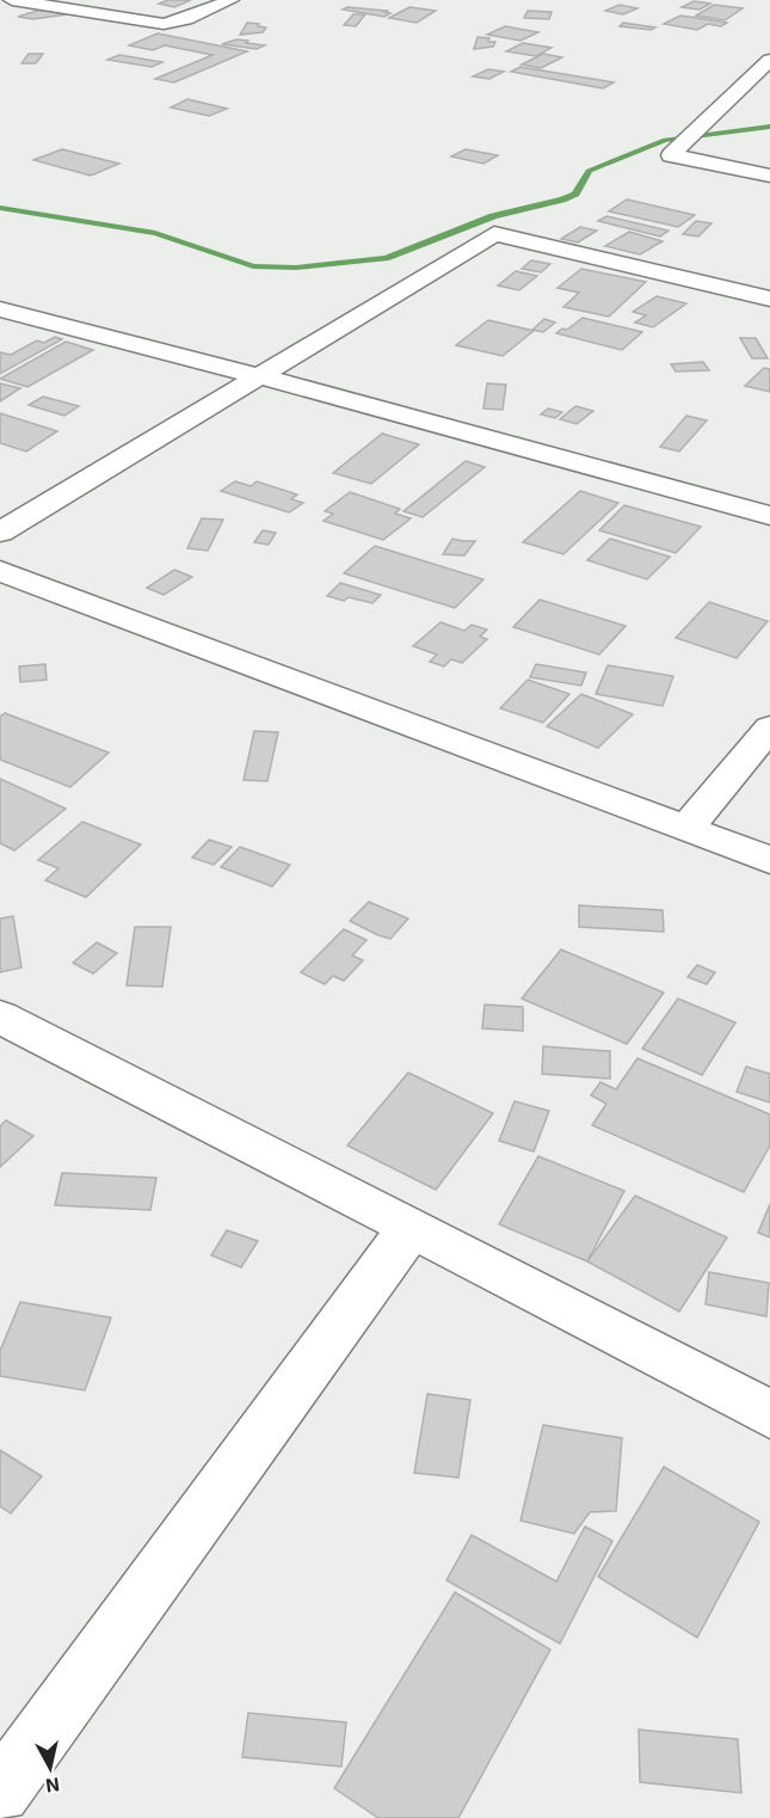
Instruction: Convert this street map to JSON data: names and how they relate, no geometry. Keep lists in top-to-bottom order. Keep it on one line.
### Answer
{"north":"bottom"}
